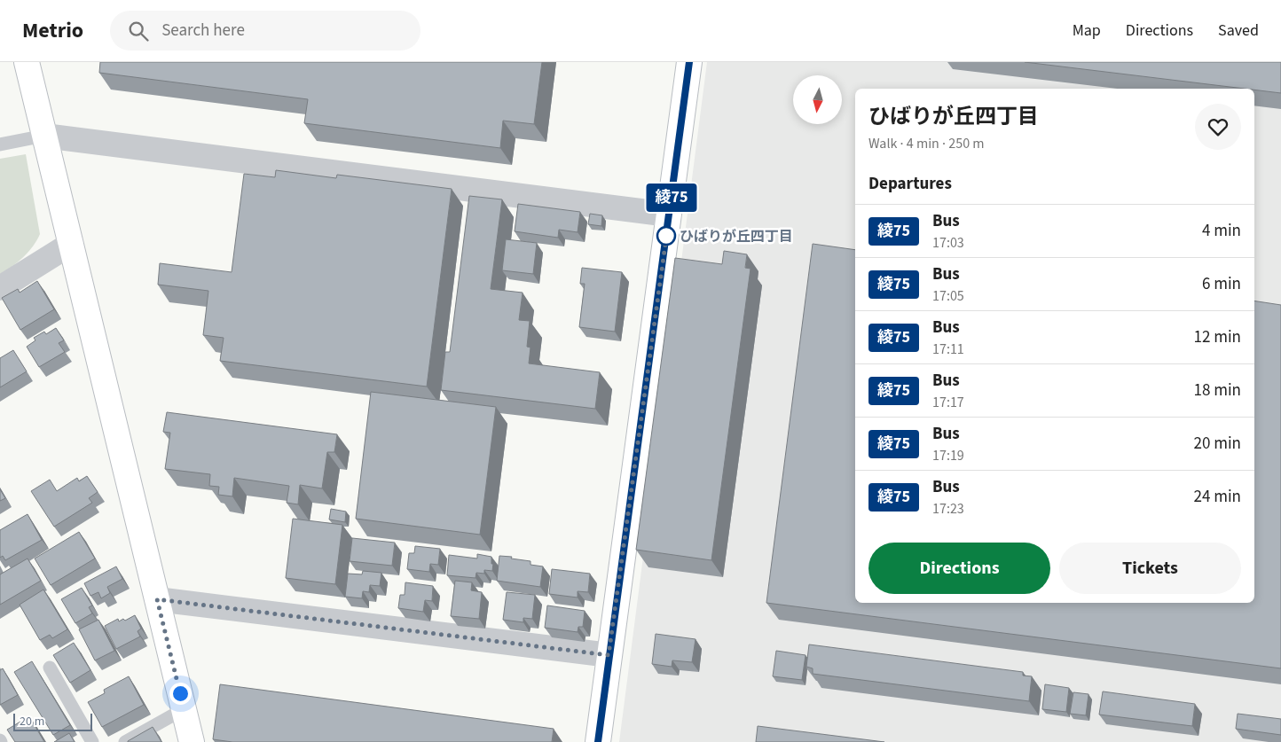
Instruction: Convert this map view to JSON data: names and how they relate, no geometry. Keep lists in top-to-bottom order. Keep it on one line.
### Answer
{"places":["ひばりが丘四丁目"],"lines":["bus line 綾75"],"scale_bar":"20 m","north":"bottom","page":{"header":"Metrio","search":"Search here","nav":["Map","Directions","Saved"],"on_map":"綾75","heading":[["ひばりが丘四丁目","Walk · 4 min · 250 m"],"Departures"],"list":[{"mark":"綾75","name":"Bus","note":"17:03","value":"4 min"},{"mark":"綾75","name":"Bus","note":"17:05","value":"6 min"},{"mark":"綾75","name":"Bus","note":"17:11","value":"12 min"},{"mark":"綾75","name":"Bus","note":"17:17","value":"18 min"},{"mark":"綾75","name":"Bus","note":"17:19","value":"20 min"},{"mark":"綾75","name":"Bus","note":"17:23","value":"24 min"}],"buttons":["Directions","Tickets"],"scale":"20 m"}}
